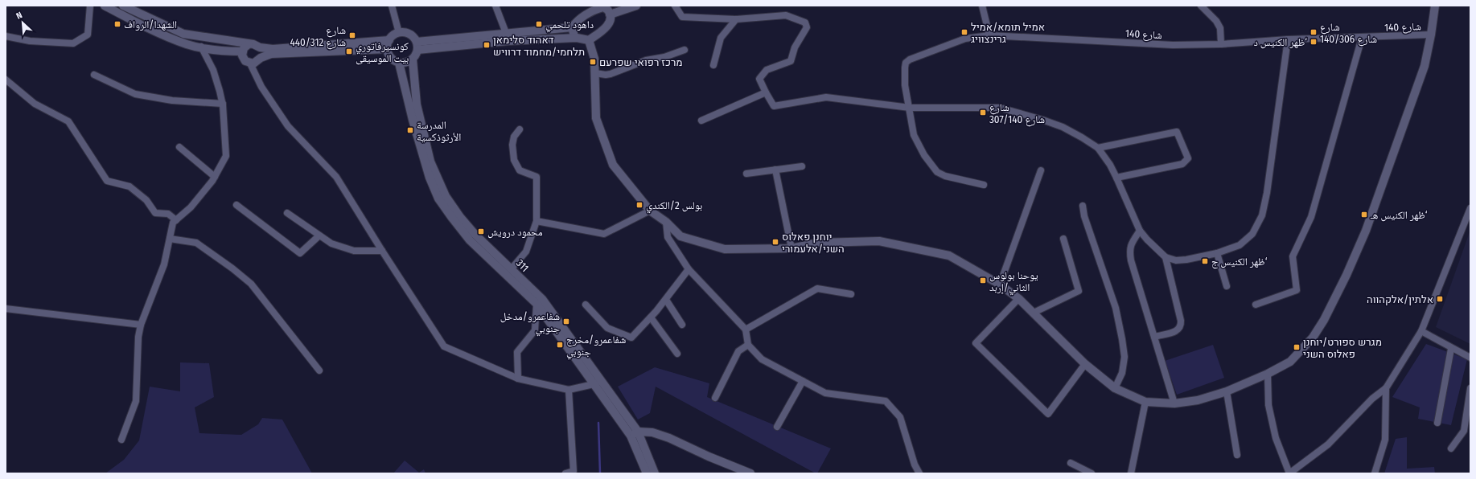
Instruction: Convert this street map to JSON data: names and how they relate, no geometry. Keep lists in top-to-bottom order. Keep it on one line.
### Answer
{"streets":{"street":["شارع 140","311"]},"places":{"transit":["الشهدا/الرواف","داهود تلحمي","אמיל תומא/אמיל גרינצוויג","شارع 140/شارع 306","شارع 440/شارع 312","ظهر الكنيس د‘","דאהוד סלימאן תלחמי/מחמוד דרוויש","كونسيرفاتوري بيت الموسيقى","מרכז רפואי שפרעם","شارع 307/شارع 140","المدرسة الأرثوذكسية","بولس 2/الكندي","ظهر الكنيس هـ‘","محمود درويش","יוחנן פאלוס השני/אלעמורי","ظهر الكنيس ج‘","يوحنا بولوس الثاني/إربد","אלתין/אלקהווה","شفاعمرو/مدخل جنوبي","شفاعمرو/مخرج جنوبي","מגרש ספורט/יוחנן פאלוס השני"]},"north":"top left"}
